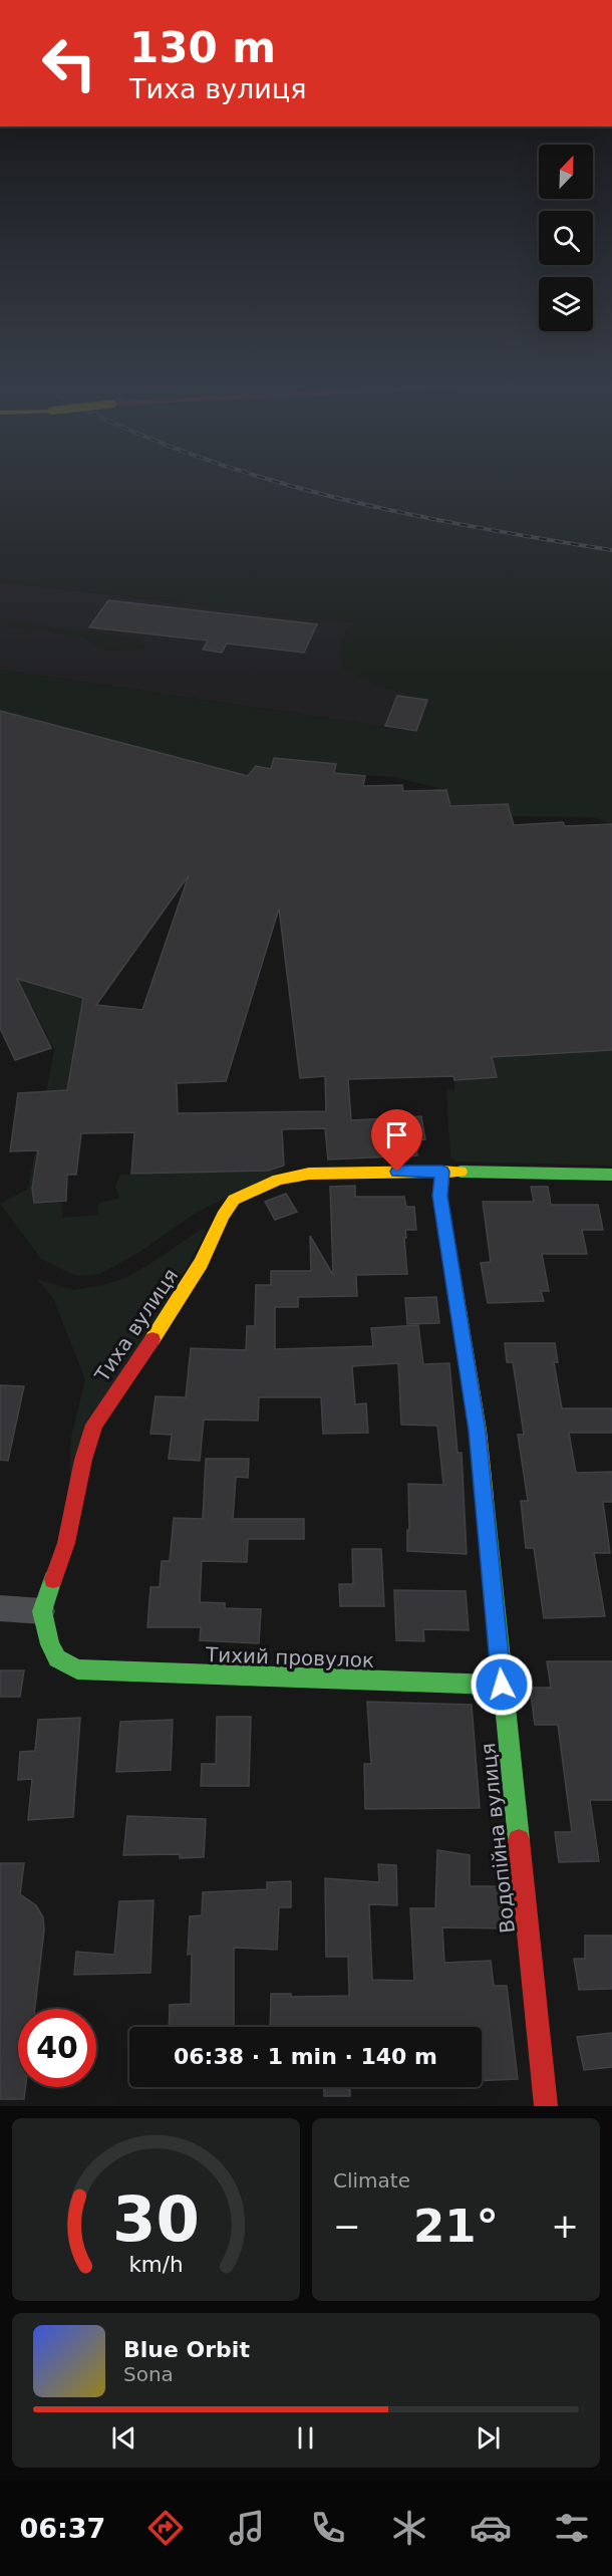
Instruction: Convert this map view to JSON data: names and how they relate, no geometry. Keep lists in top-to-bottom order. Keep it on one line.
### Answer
{"streets":{"street":["Тиха вулиця","Тихий провулок","Водопійна вулиця"]},"crossings":[["Тиха вулиця","Тихий провулок"],["Тиха вулиця","Водопійна вулиця"],["Тихий провулок","Водопійна вулиця"]],"north":"top right","page":{"turn":["130 m","Тиха вулиця"],"limit":"40","trip":"06:38 · 1 min · 140 m","tile":"Climate","heat":["−","21°","+"],"song":["Blue Orbit","Sona"],"tabs":"06:37","gauge":["30","km/h"]}}
